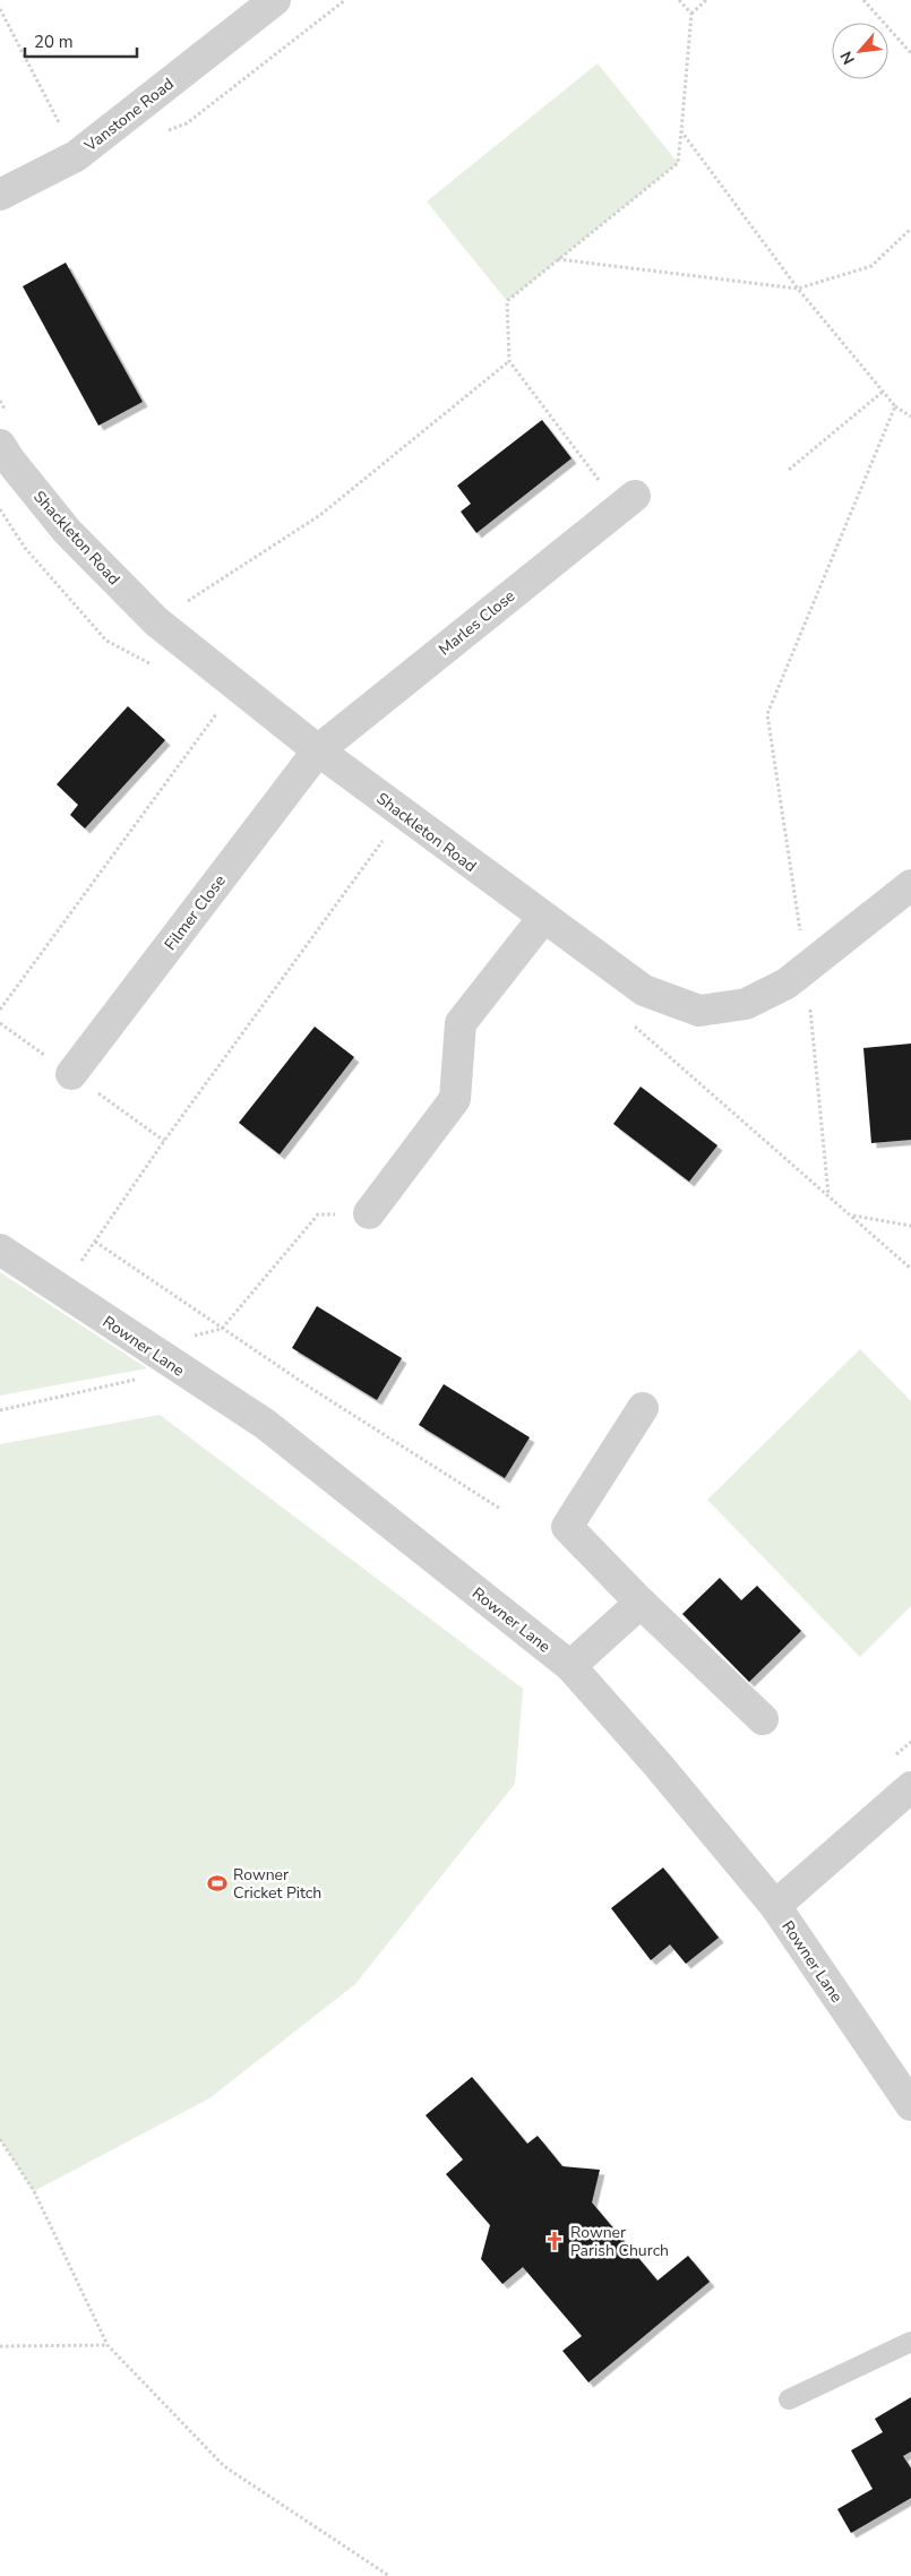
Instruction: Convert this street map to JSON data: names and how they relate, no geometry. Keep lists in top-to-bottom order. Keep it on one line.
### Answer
{"streets":{"street":["Vanstone Road","Shackleton Road","Marles Close","Filmer Close","Rowner Lane"]},"crossings":[["Shackleton Road","Marles Close"],["Shackleton Road","Filmer Close"],["Marles Close","Filmer Close"]],"places":{"sports":["Rowner Cricket Pitch"],"church":["Rowner Parish Church"]},"scale_bar":"20 m","north":"bottom left"}
